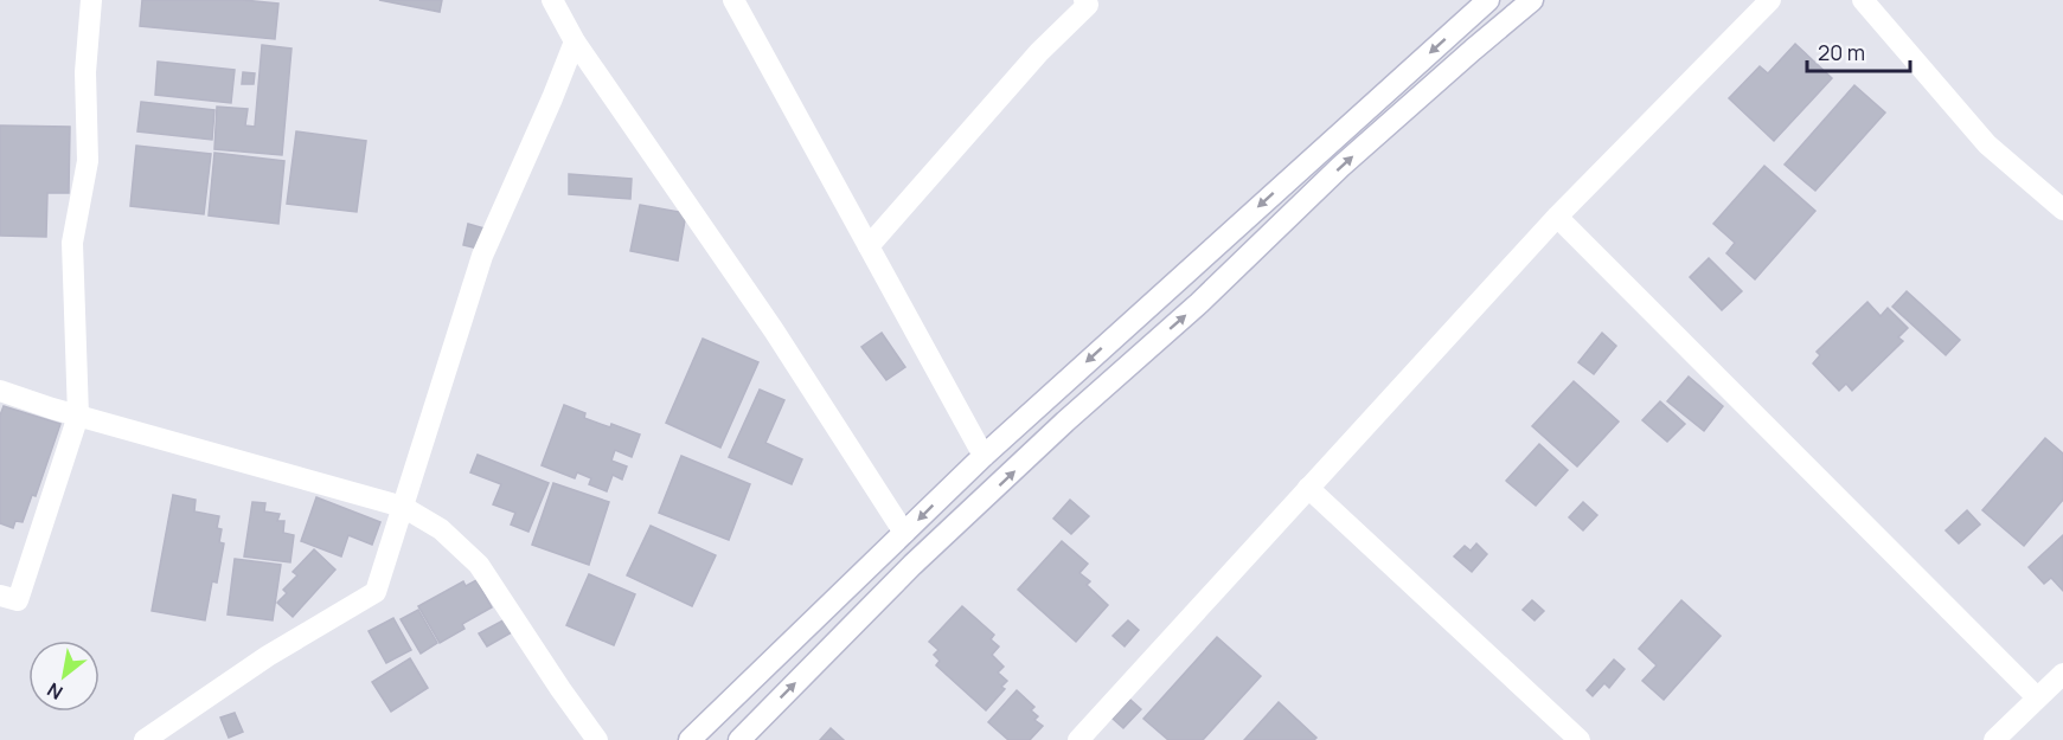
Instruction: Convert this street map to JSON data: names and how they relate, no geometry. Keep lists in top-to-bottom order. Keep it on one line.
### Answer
{"scale_bar":"20 m","north":"bottom left"}
